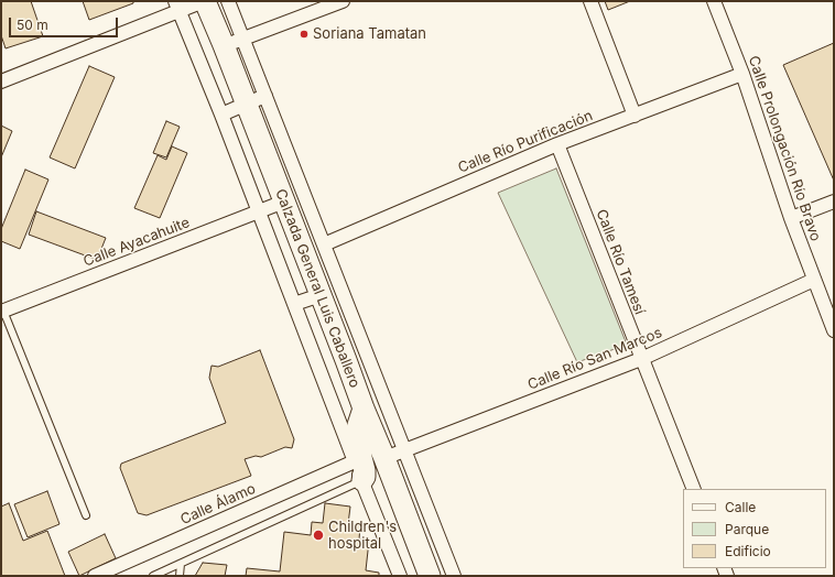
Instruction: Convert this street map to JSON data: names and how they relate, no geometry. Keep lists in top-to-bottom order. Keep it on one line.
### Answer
{"streets":{"main road":["Calzada General Luis Caballero"],"street":["Calle Río Purificación","Calle Prolongación Río Bravo","Calle Ayacahuite","Calle Río Tamesí","Calle Río San Marcos","Calle Álamo"]},"crossings":[["Calle Río Purificación","Calle Prolongación Río Bravo"],["Calle Río Purificación","Calle Río Tamesí"],["Calle Prolongación Río Bravo","Calle Río San Marcos"],["Calle Ayacahuite","Calzada General Luis Caballero"],["Calle Río Tamesí","Calle Río San Marcos"],["Calzada General Luis Caballero","Calle Río San Marcos"],["Calzada General Luis Caballero","Calle Álamo"]],"places":["Soriana Tamatan","Children's hospital"],"legend":["Calle","Parque","Edificio"],"scale_bar":"50 m"}
